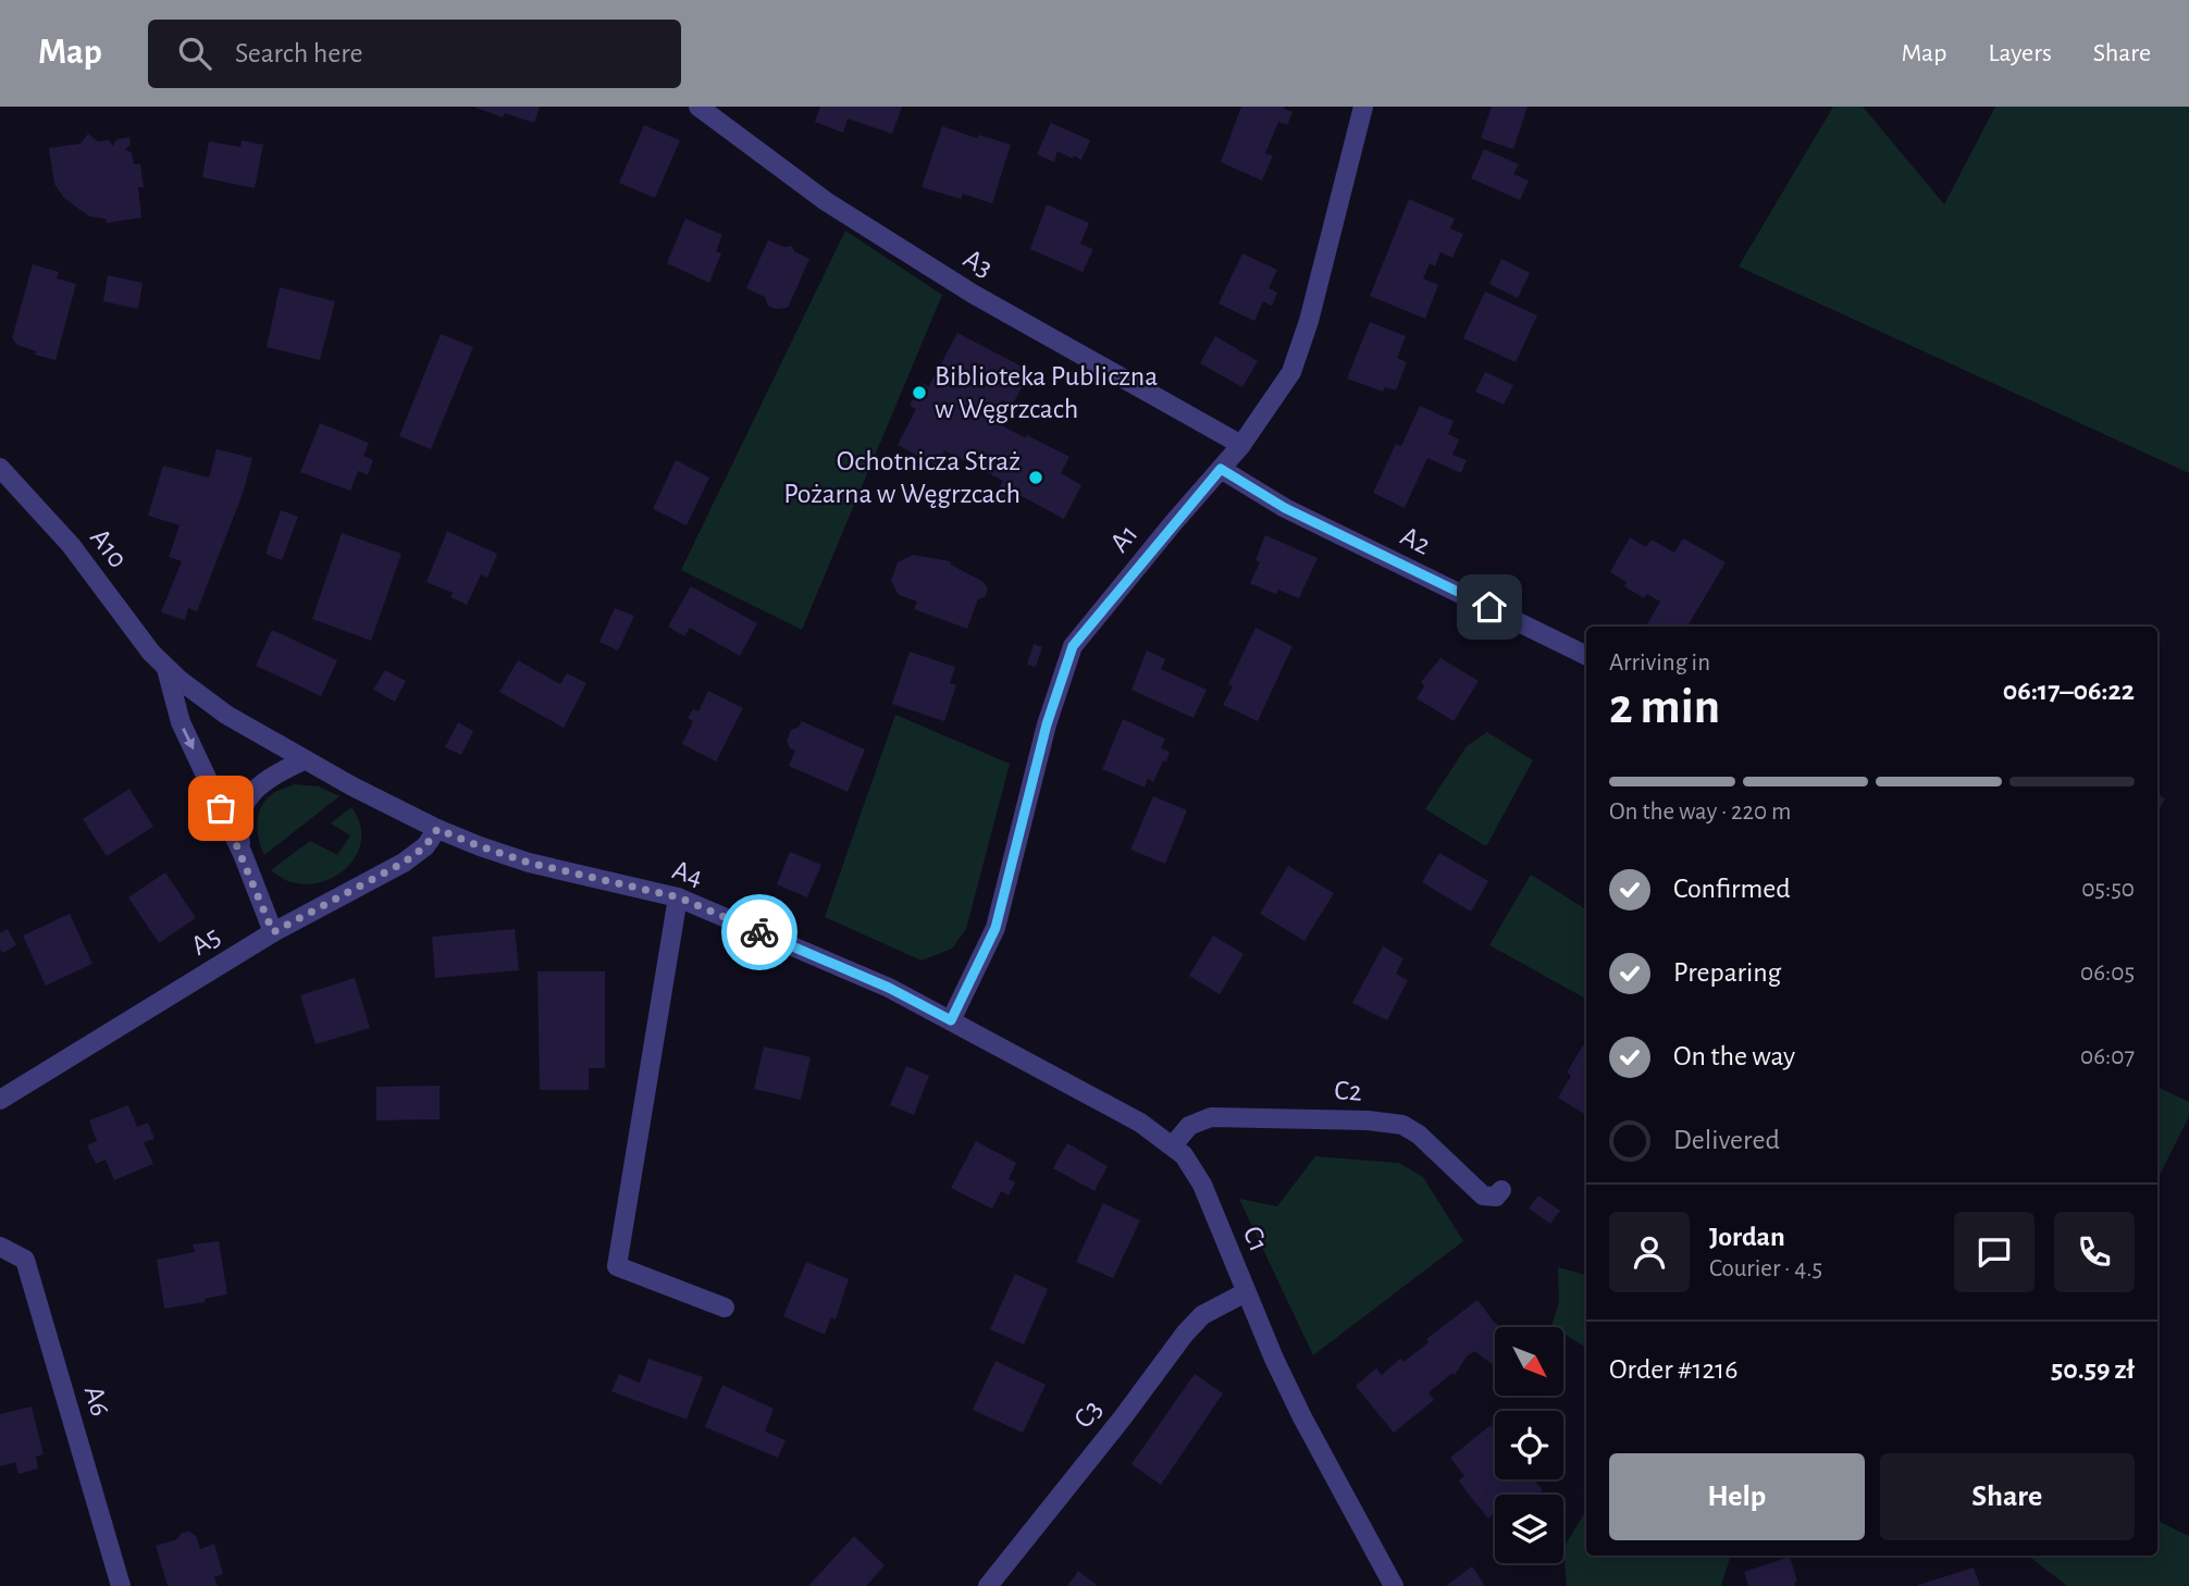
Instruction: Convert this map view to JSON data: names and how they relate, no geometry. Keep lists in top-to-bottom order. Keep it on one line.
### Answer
{"streets":{"street":["A3","A1","A2","A10","A4","A5","C2","C1","A6","C3"]},"crossings":[["A3","A1"],["A1","A2"],["A1","A4"],["A1","C1"],["A10","A4"],["A10","A5"],["A4","A5"],["A4","C1"],["C2","C1"],["C1","C3"]],"places":["Biblioteka Publiczna w Węgrzcach","Ochotnicza Straż Pożarna w Węgrzcach"],"north":"bottom right","page":{"header":"Map","search":"Search here","nav":["Map","Layers","Share"],"heading":["2 min","Arriving in","06:17–06:22"],"panel":["Jordan","Courier · 4.5","Order #1216","50.59 zł"],"bar":"On the way · 220 m","list":[["Confirmed","05:50"],["Preparing","06:05"],["On the way","06:07"],"Delivered"],"buttons":["Help","Share"]}}
